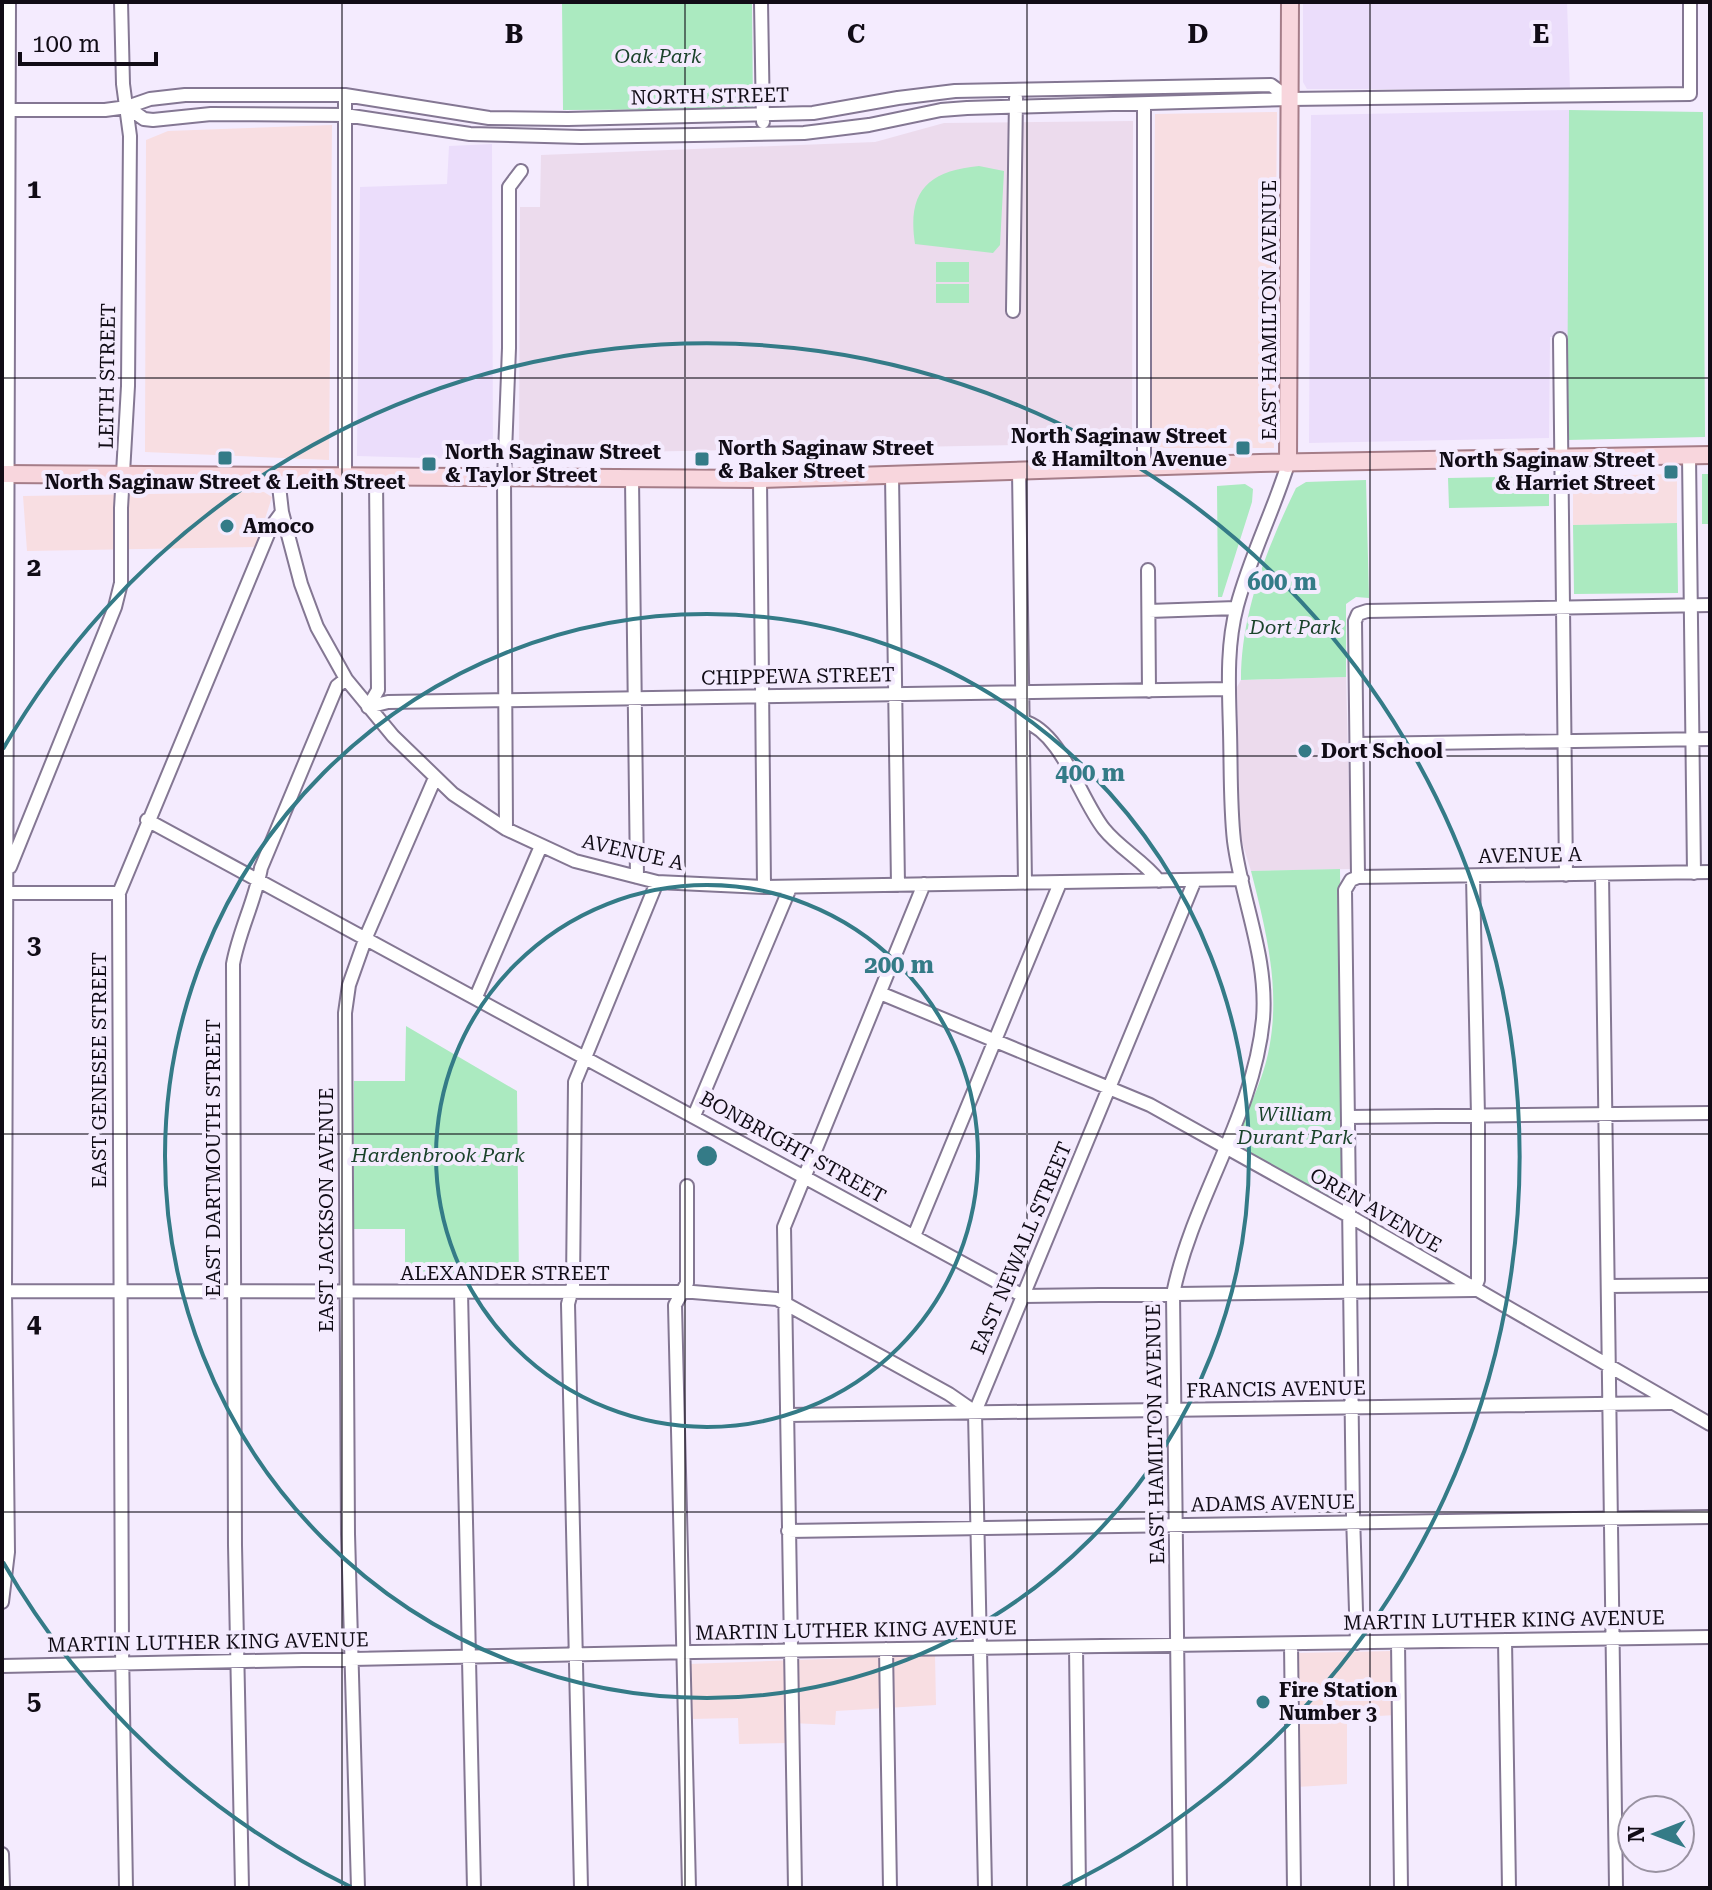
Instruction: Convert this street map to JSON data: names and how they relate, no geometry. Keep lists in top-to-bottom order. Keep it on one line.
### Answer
{"streets":{"main road":["EAST HAMILTON AVENUE"],"street":["NORTH STREET","LEITH STREET","CHIPPEWA STREET","AVENUE A","EAST GENESEE STREET","BONBRIGHT STREET","EAST DARTMOUTH STREET","EAST JACKSON AVENUE","OREN AVENUE","EAST NEWALL STREET","ALEXANDER STREET","FRANCIS AVENUE","ADAMS AVENUE","MARTIN LUTHER KING AVENUE"]},"crossings":[["NORTH STREET","EAST HAMILTON AVENUE"],["NORTH STREET","LEITH STREET"],["EAST HAMILTON AVENUE","CHIPPEWA STREET"],["EAST HAMILTON AVENUE","AVENUE A"],["EAST HAMILTON AVENUE","BONBRIGHT STREET"],["EAST HAMILTON AVENUE","OREN AVENUE"],["EAST HAMILTON AVENUE","FRANCIS AVENUE"],["EAST HAMILTON AVENUE","ADAMS AVENUE"],["EAST HAMILTON AVENUE","MARTIN LUTHER KING AVENUE"],["CHIPPEWA STREET","AVENUE A"],["AVENUE A","EAST GENESEE STREET"],["AVENUE A","EAST DARTMOUTH STREET"],["AVENUE A","EAST JACKSON AVENUE"],["AVENUE A","EAST NEWALL STREET"],["EAST GENESEE STREET","BONBRIGHT STREET"],["EAST GENESEE STREET","ALEXANDER STREET"],["EAST GENESEE STREET","MARTIN LUTHER KING AVENUE"],["BONBRIGHT STREET","EAST DARTMOUTH STREET"],["BONBRIGHT STREET","EAST JACKSON AVENUE"],["BONBRIGHT STREET","OREN AVENUE"],["BONBRIGHT STREET","EAST NEWALL STREET"],["EAST DARTMOUTH STREET","ALEXANDER STREET"],["EAST DARTMOUTH STREET","MARTIN LUTHER KING AVENUE"],["EAST JACKSON AVENUE","ALEXANDER STREET"],["EAST JACKSON AVENUE","MARTIN LUTHER KING AVENUE"],["OREN AVENUE","EAST NEWALL STREET"],["OREN AVENUE","FRANCIS AVENUE"],["EAST NEWALL STREET","ALEXANDER STREET"],["EAST NEWALL STREET","FRANCIS AVENUE"],["EAST NEWALL STREET","ADAMS AVENUE"],["EAST NEWALL STREET","MARTIN LUTHER KING AVENUE"],["ALEXANDER STREET","FRANCIS AVENUE"]],"parks":["Oak Park","Dort Park","William Durant Park","Hardenbrook Park"],"places":{"transit":["North Saginaw Street & Hamilton Avenue","North Saginaw Street & Leith Street","North Saginaw Street & Baker Street","North Saginaw Street & Taylor Street","North Saginaw Street & Harriet Street"],"other":["Amoco","Dort School","Fire Station Number 3"]},"scale_bar":"100 m","north":"left","grid":{"columns":["B","C","D","E"],"rows":["1","2","3","4","5"]},"rings":["600 m","400 m","200 m"]}
